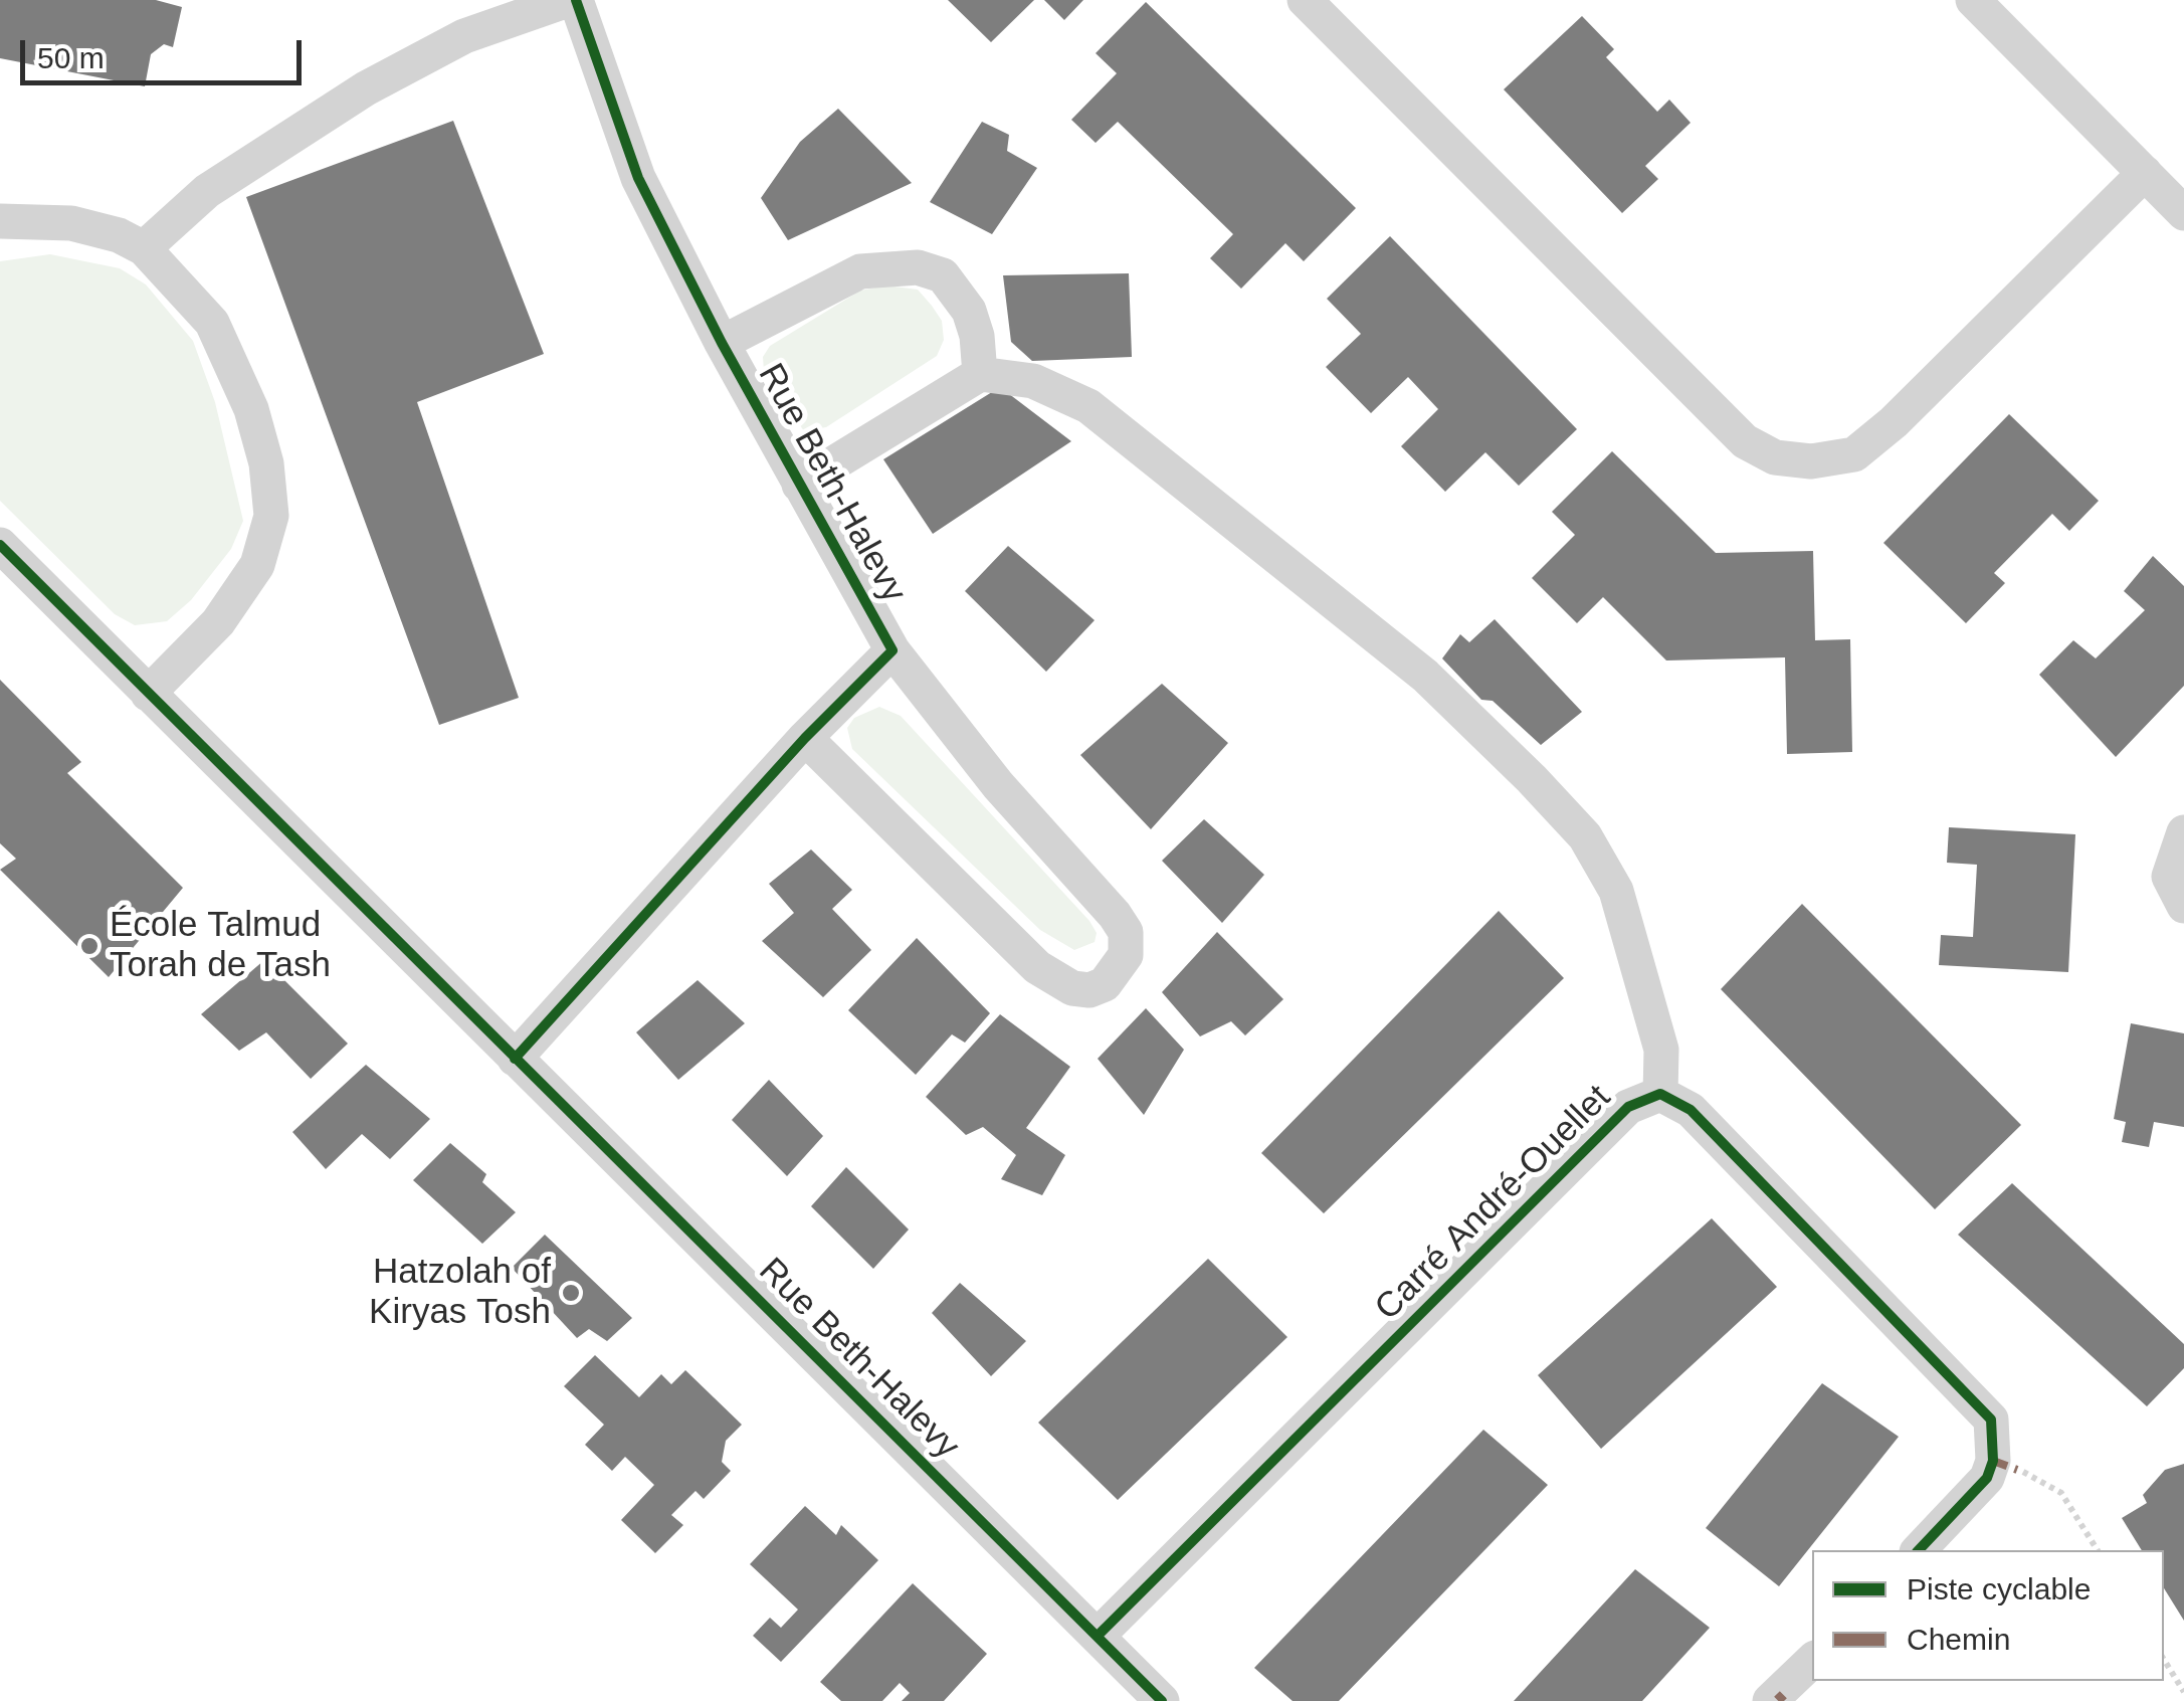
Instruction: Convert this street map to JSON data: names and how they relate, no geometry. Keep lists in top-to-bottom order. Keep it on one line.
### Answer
{"streets":{"street":["Rue Beth-Halevy","Carré André-Ouellet"]},"crossings":[["Rue Beth-Halevy","Carré André-Ouellet"]],"places":["École Talmud Torah de Tash","Hatzolah of Kiryas Tosh"],"legend":["Piste cyclable","Chemin"],"scale_bar":"50 m"}
